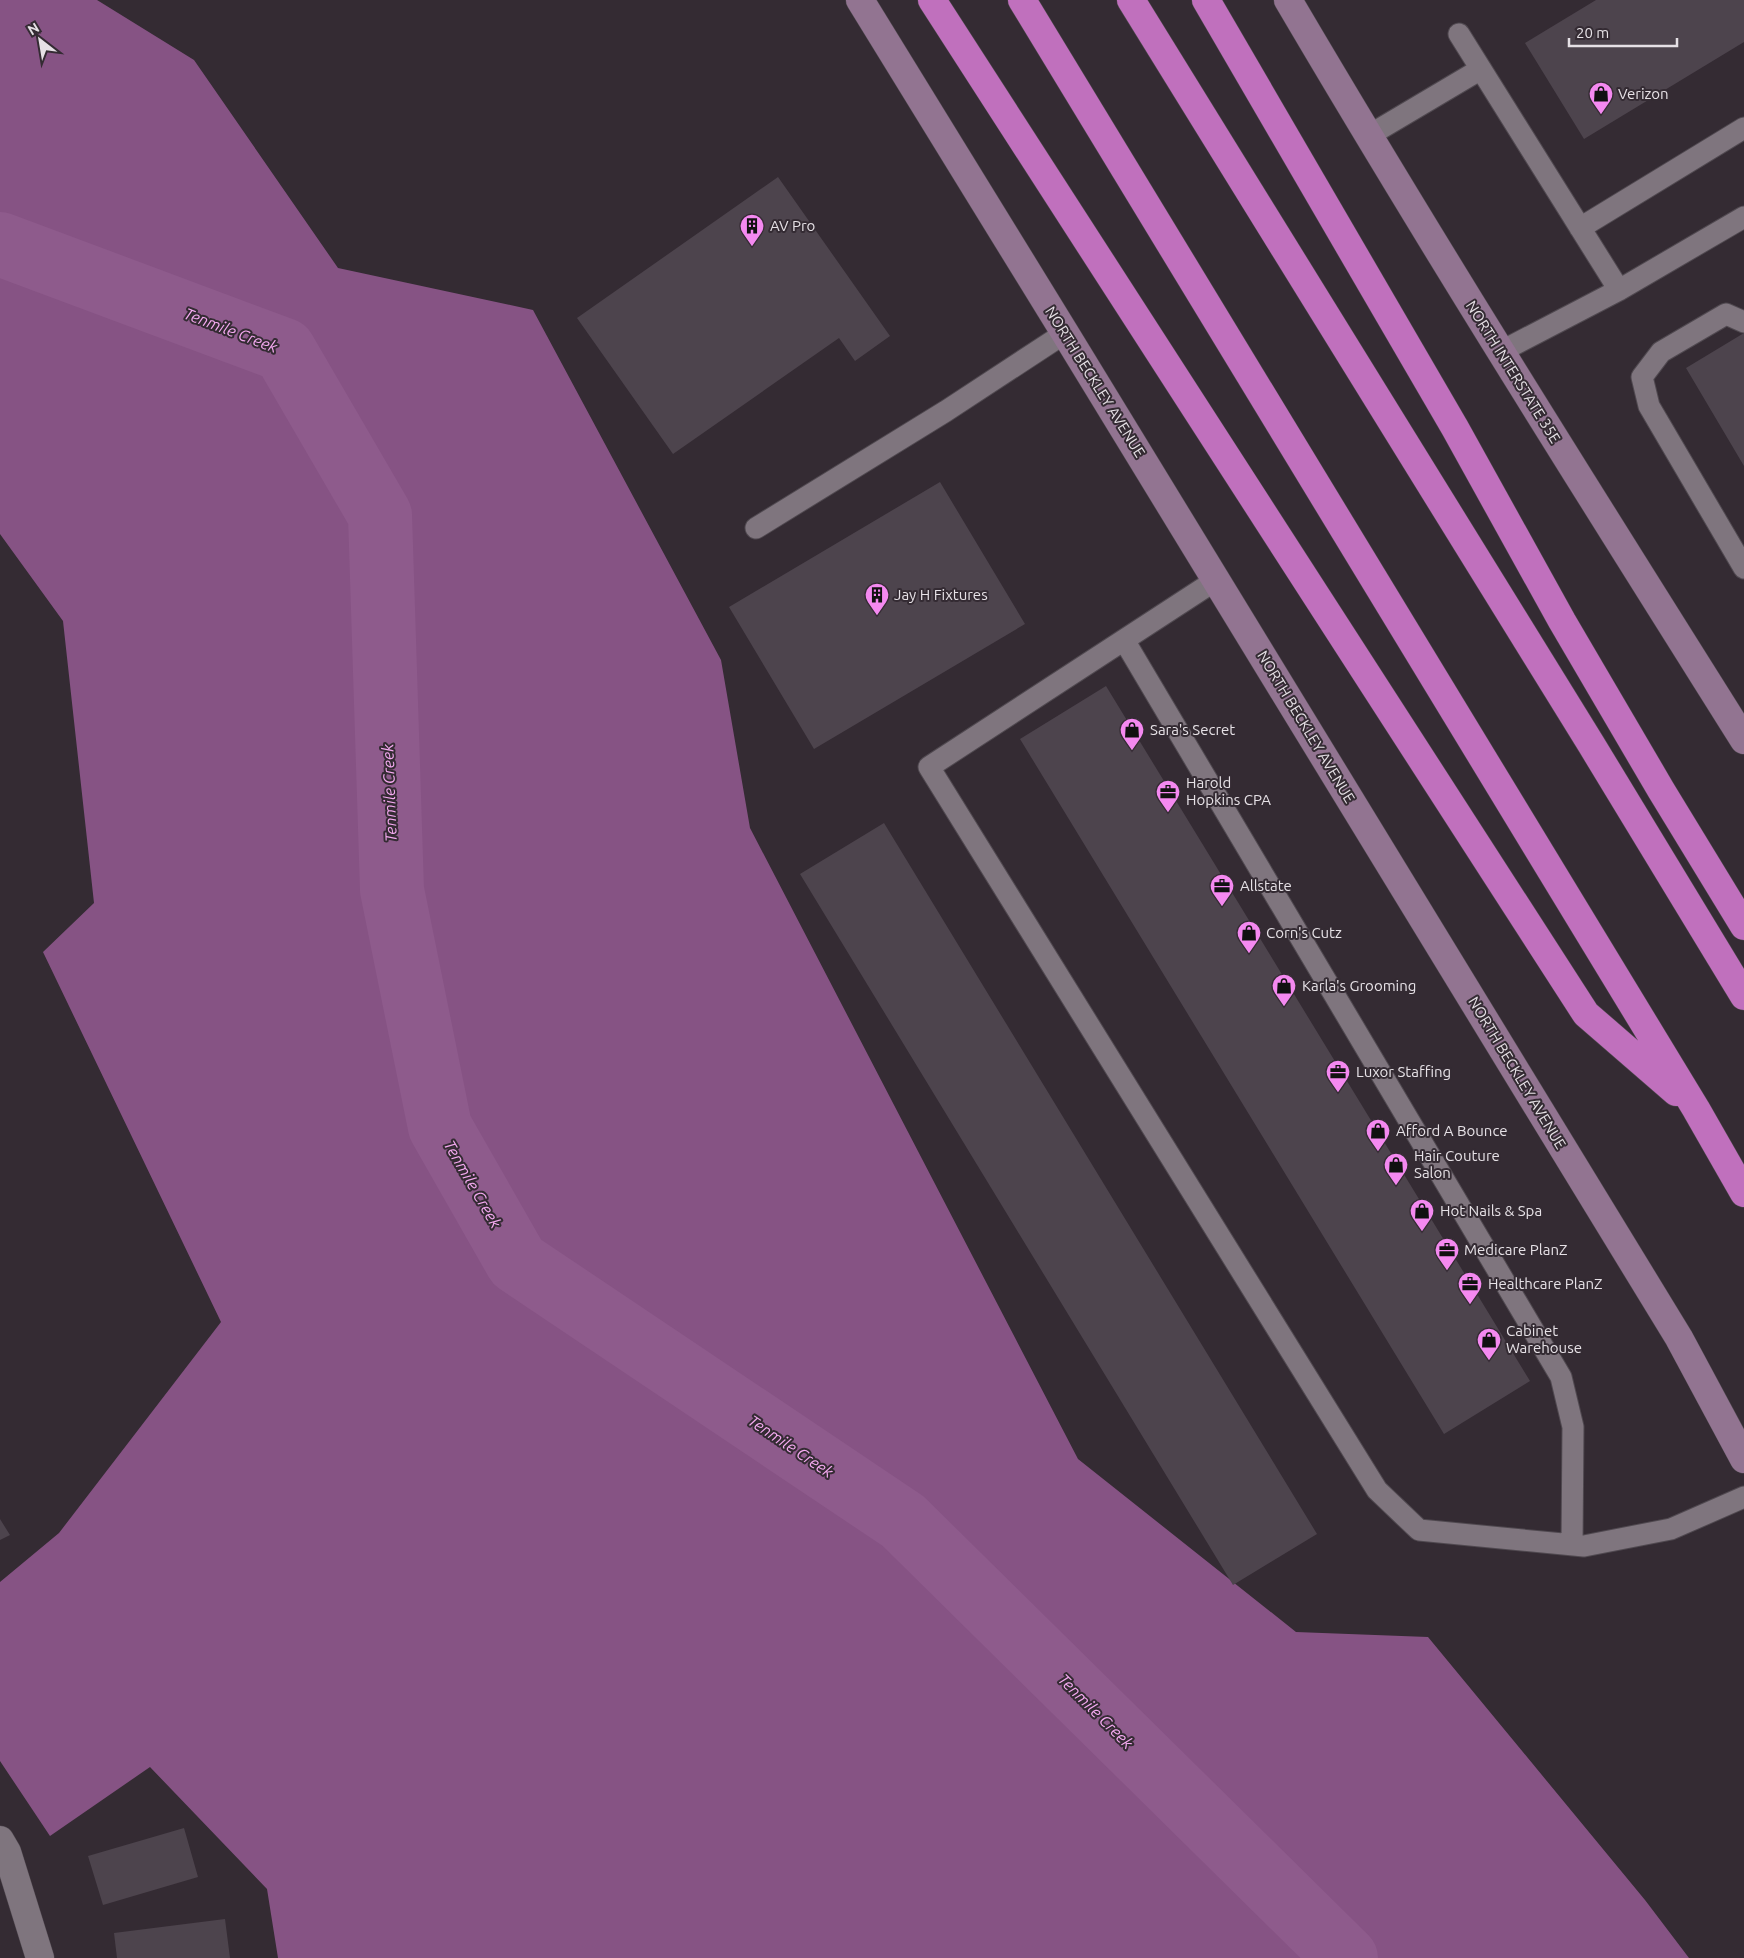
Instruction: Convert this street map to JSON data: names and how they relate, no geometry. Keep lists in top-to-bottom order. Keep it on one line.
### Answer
{"streets":{"main road":["NORTH INTERSTATE 35E","NORTH BECKLEY AVENUE"]},"water":["Tenmile Creek"],"places":{"shop":["Verizon","Sara's Secret","Corn's Cutz","Karla's Grooming","Afford A Bounce","Hair Couture Salon","Hot Nails & Spa","Cabinet Warehouse"],"building":["AV Pro","Jay H Fixtures"],"office":["Harold Hopkins CPA","Allstate","Luxor Staffing","Medicare PlanZ","Healthcare PlanZ"]},"scale_bar":"20 m","north":"top left"}
